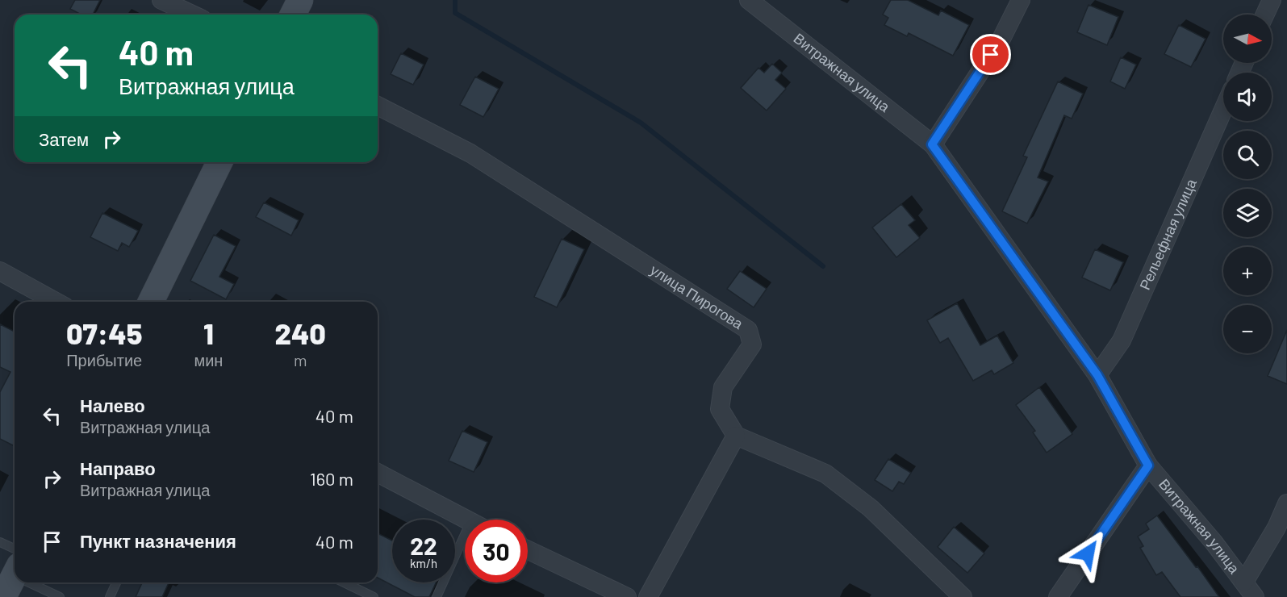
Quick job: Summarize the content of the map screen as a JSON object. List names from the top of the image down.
{
  "streets": {
    "street": ["Витражная улица", "Рельефная улица", "улица Пирогова"]
  },
  "crossings": [
    ["Витражная улица", "Рельефная улица"]
  ],
  "north": "right",
  "page": {
    "map_buttons": ["+", "−"],
    "turn": ["40 m", "Витражная улица"],
    "then": "Затем",
    "eta": [
      "07:45",
      "Прибытие",
      "1",
      "мин",
      "240",
      "m"
    ],
    "list": [
      {
        "name": "Налево",
        "note": "Витражная улица",
        "value": "40 m"
      },
      {
        "name": "Направо",
        "note": "Витражная улица",
        "value": "160 m"
      },
      {
        "name": "Пункт назначения",
        "value": "40 m"
      }
    ],
    "speed": "22 km/h",
    "limit": "30"
  }
}
